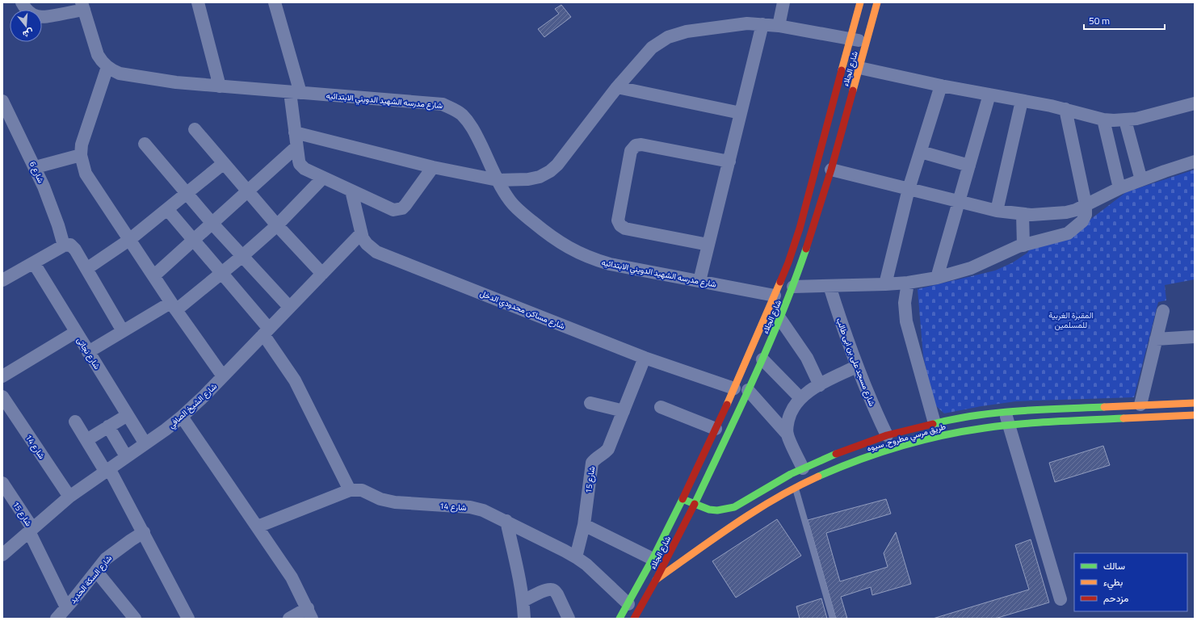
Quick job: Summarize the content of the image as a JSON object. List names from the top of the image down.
{
  "streets": {
    "main road": ["شارع الجلاء", "طريق مرسي مطروح, سيوه"],
    "street": [
      "شارع مدرسه الشهيد الدويني الابتدائيه",
      "شارع 6",
      "شارع مساكن محدودي الدخل",
      "شارع نجاتى",
      "شارع مسجد على بن ابى طالب",
      "شارع الشيخ الصافي",
      "شارع 14",
      "شارع 15",
      "شارع السكة الحديد"
    ]
  },
  "crossings": [
    ["شارع الجلاء", "شارع مدرسه الشهيد الدويني الابتدائيه"],
    ["شارع الجلاء", "شارع مساكن محدودي الدخل"],
    ["شارع الجلاء", "طريق مرسي مطروح, سيوه"],
    ["شارع الجلاء", "شارع 14"],
    ["شارع مساكن محدودي الدخل", "شارع الشيخ الصافي"],
    ["شارع مساكن محدودي الدخل", "شارع 15"],
    ["شارع نجاتى", "شارع الشيخ الصافي"],
    ["شارع مسجد على بن ابى طالب", "طريق مرسي مطروح, سيوه"],
    ["شارع الشيخ الصافي", "شارع 14"],
    ["شارع الشيخ الصافي", "شارع 15"],
    ["شارع 14", "شارع 15"],
    ["شارع 15", "شارع السكة الحديد"]
  ],
  "parks": ["المقبرة الغربية للمسلمين"],
  "legend": ["سالك", "بطيء", "مزدحم"],
  "scale_bar": "50 m",
  "north": "bottom"
}
